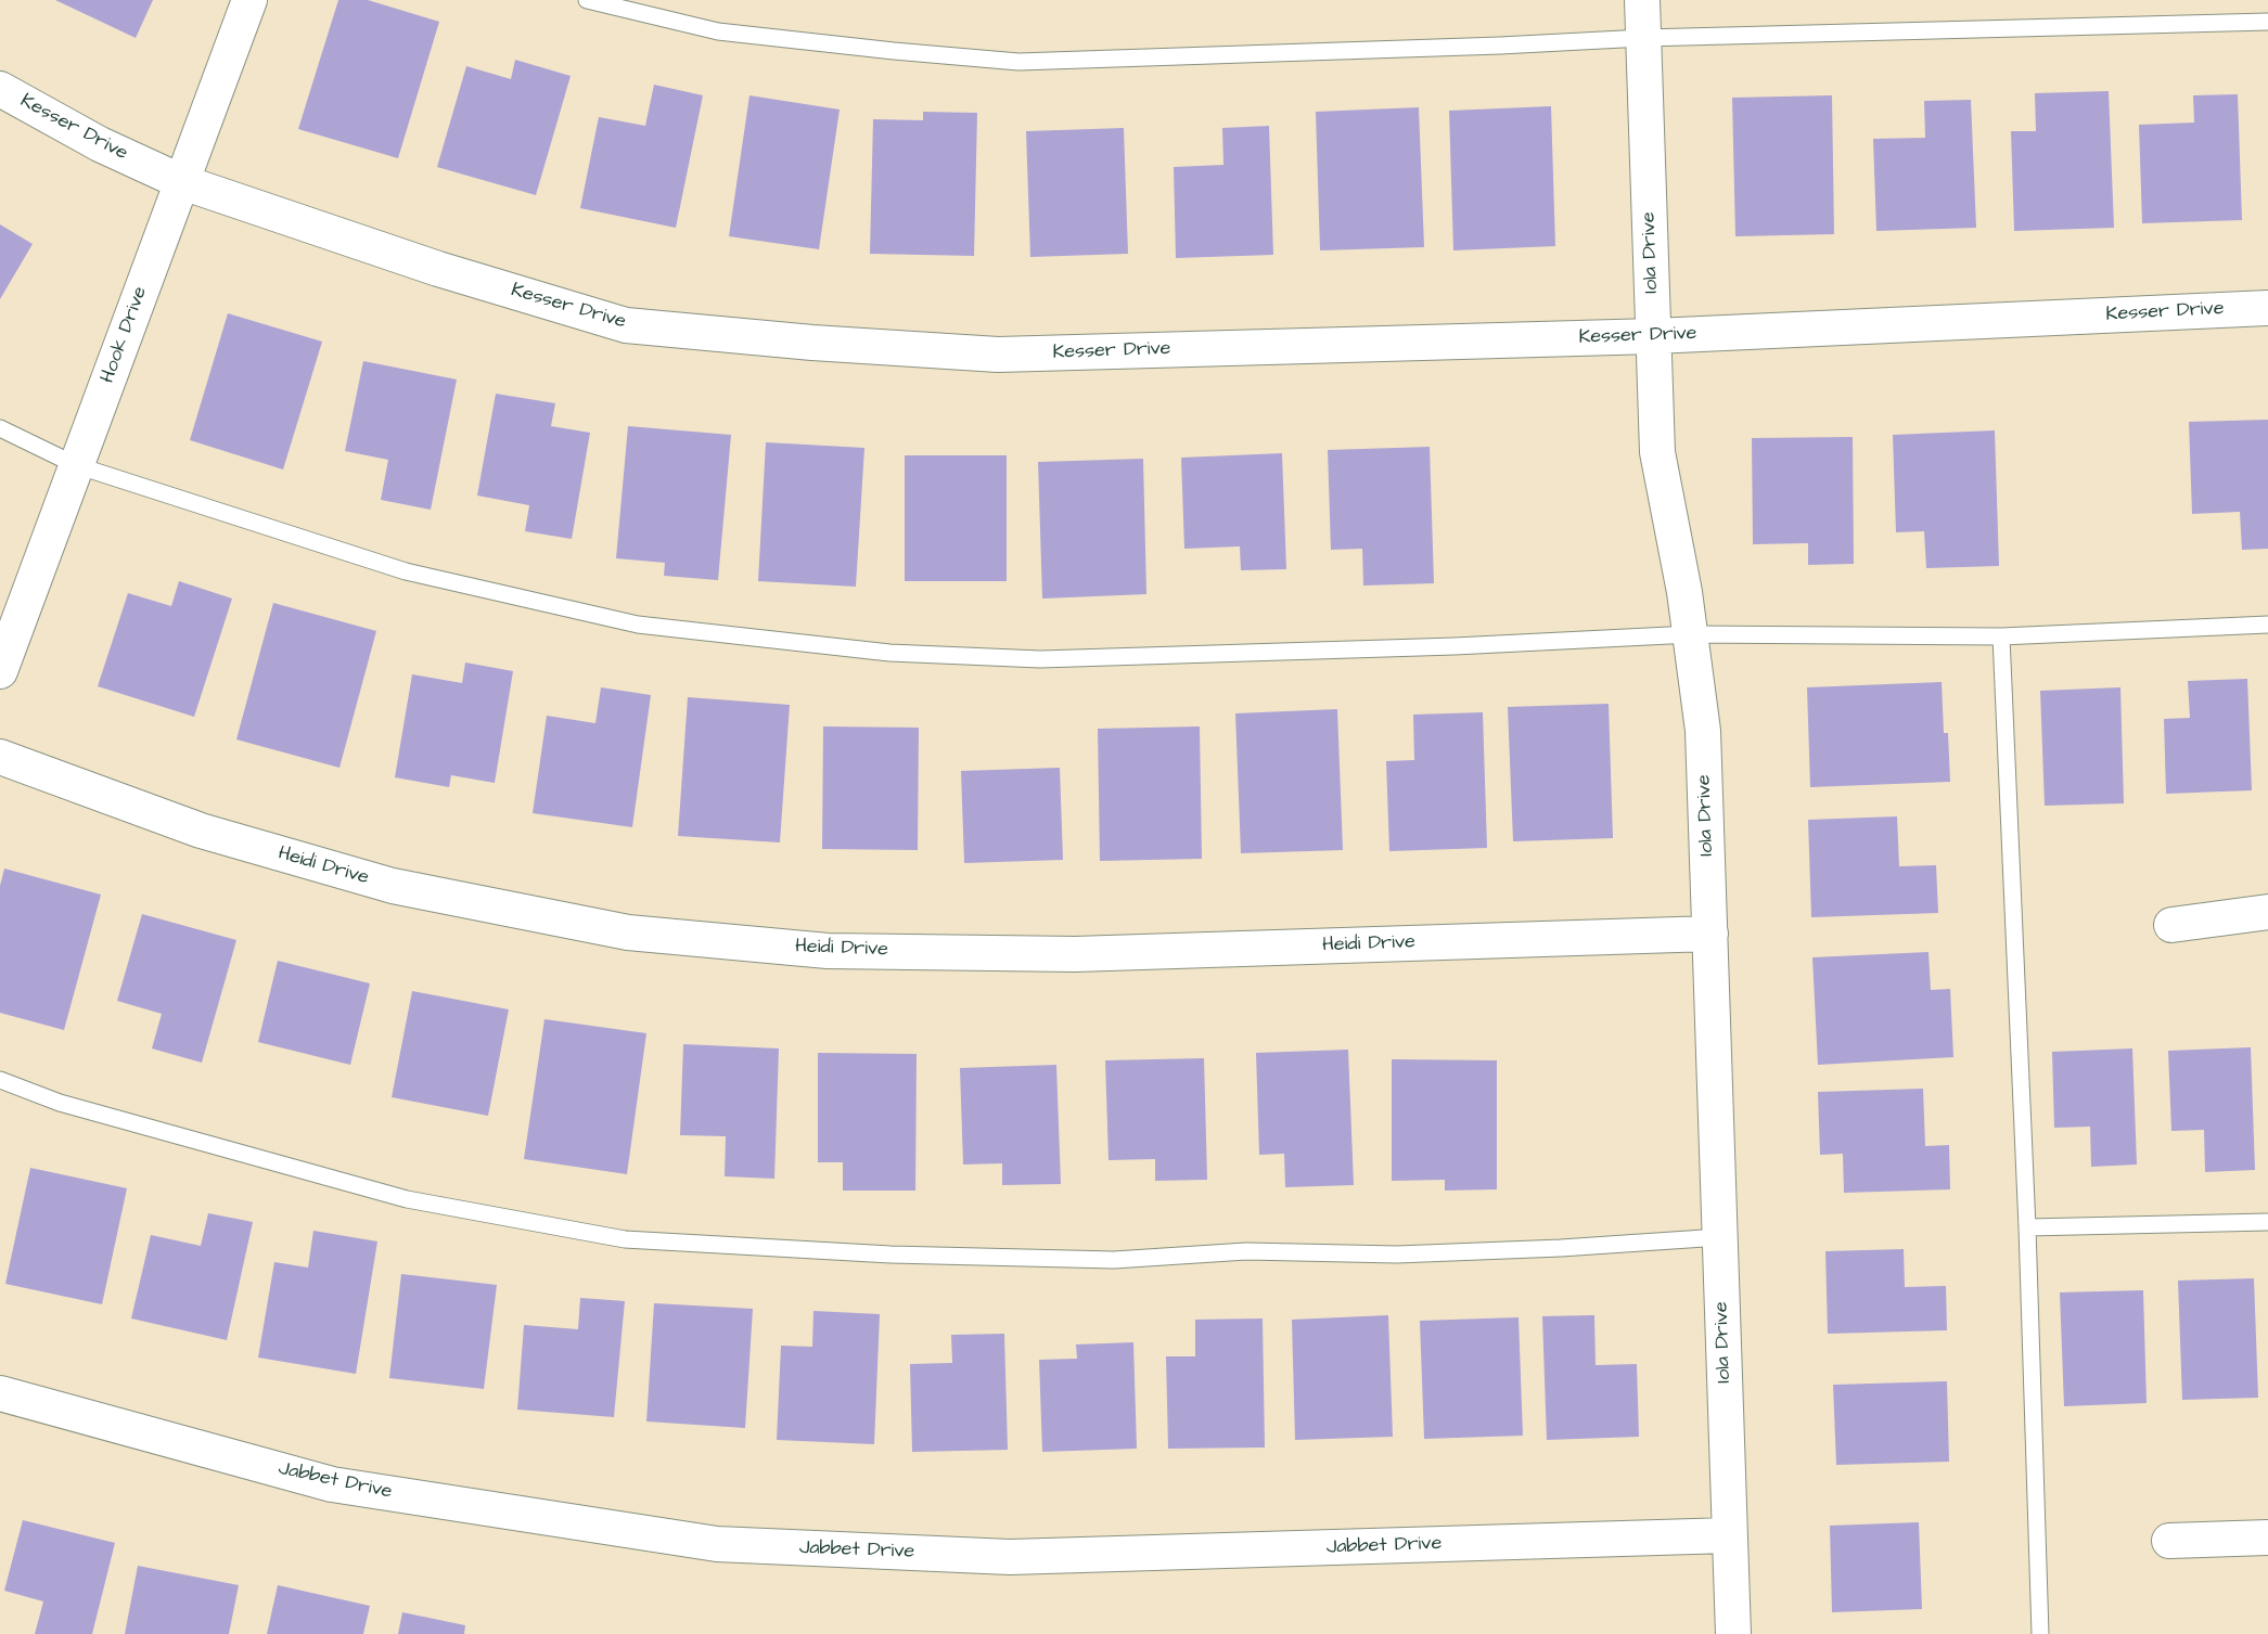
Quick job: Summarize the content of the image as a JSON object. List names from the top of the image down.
{
  "streets": {
    "street": [
      "Kesser Drive",
      "Iola Drive",
      "Hook Drive",
      "Heidi Drive",
      "Jabbet Drive"
    ]
  },
  "crossings": [
    ["Kesser Drive", "Iola Drive"],
    ["Kesser Drive", "Hook Drive"],
    ["Iola Drive", "Heidi Drive"],
    ["Iola Drive", "Jabbet Drive"]
  ]
}
